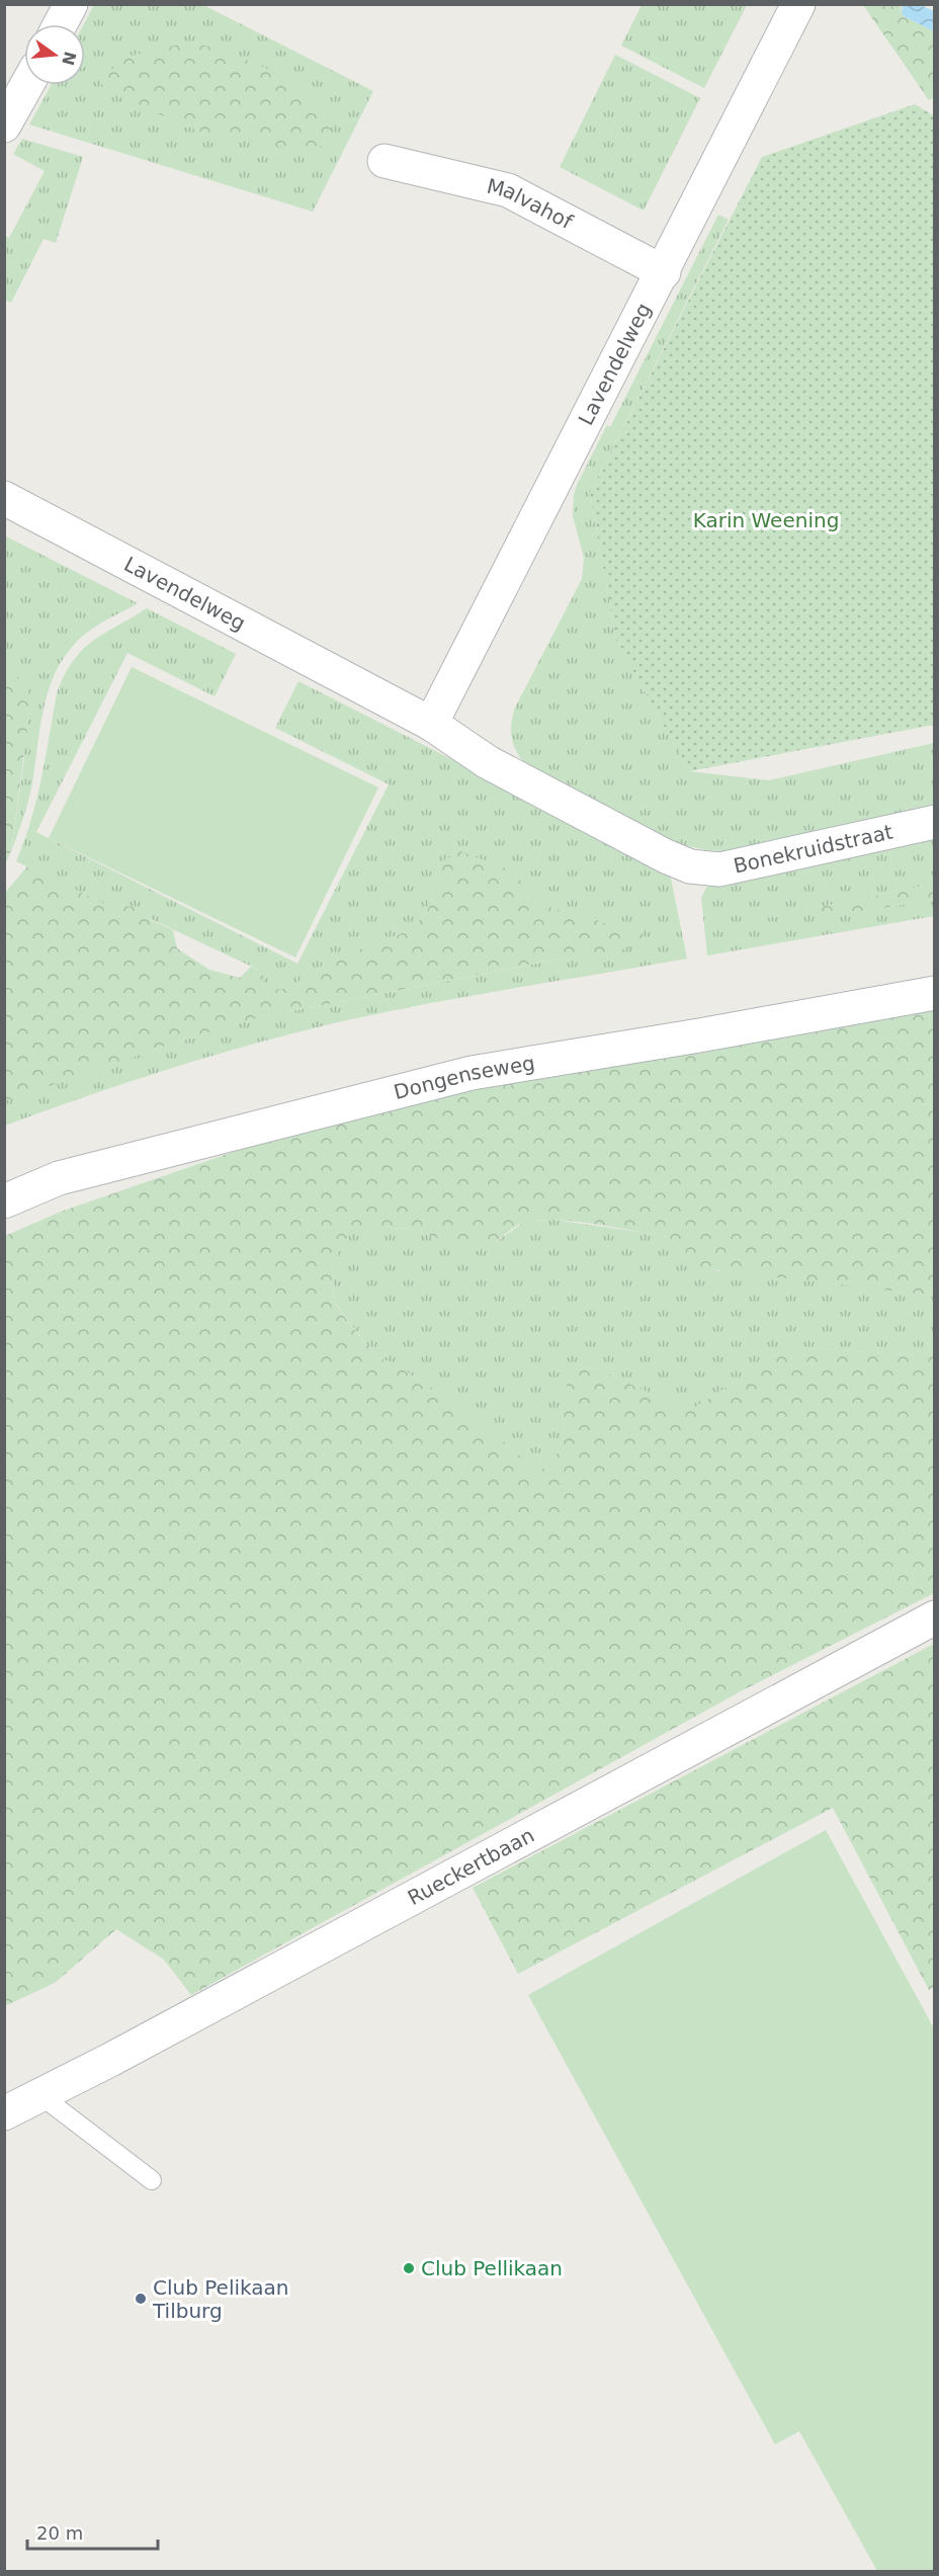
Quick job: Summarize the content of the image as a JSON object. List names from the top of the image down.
{
  "streets": {
    "street": [
      "Malvahof",
      "Lavendelweg",
      "Bonekruidstraat",
      "Dongenseweg",
      "Rueckertbaan"
    ]
  },
  "crossings": [
    ["Malvahof", "Lavendelweg"],
    ["Lavendelweg", "Bonekruidstraat"]
  ],
  "parks": ["Karin Weening"],
  "places": ["Club Pellikaan", "Club Pelikaan Tilburg"],
  "scale_bar": "20 m",
  "north": "right"
}
